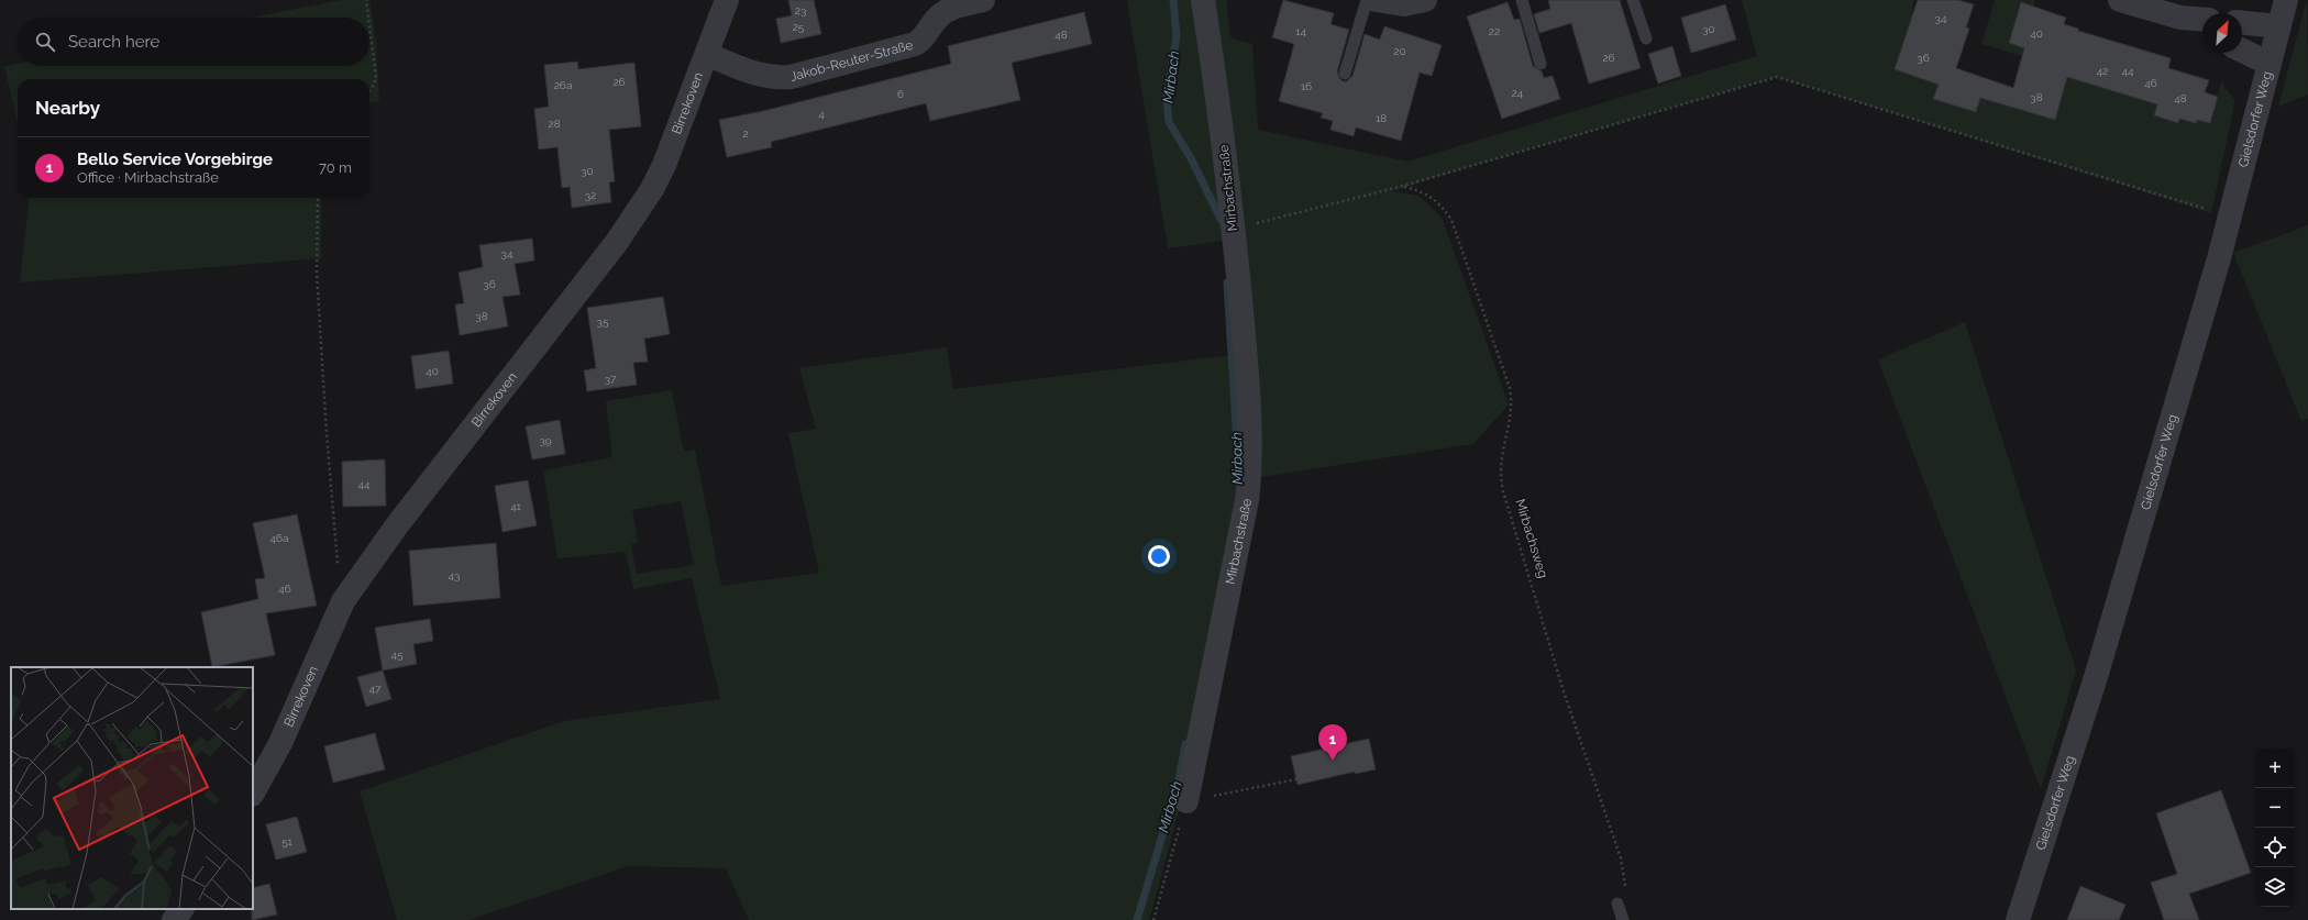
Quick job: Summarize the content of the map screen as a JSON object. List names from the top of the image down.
{
  "streets": {
    "street": [
      "Jakob-Reuter-Straße",
      "Birrekoven",
      "Gielsdorfer Weg",
      "Mirbachstraße"
    ],
    "path": ["Mirbachsweg"]
  },
  "crossings": [
    ["Jakob-Reuter-Straße", "Birrekoven"]
  ],
  "water": ["Mirbach"],
  "house_numbers": [
    "23",
    "34",
    "25",
    "30",
    "14",
    "22",
    "40",
    "48",
    "20",
    "26",
    "36",
    "42",
    "44",
    "26",
    "46",
    "26a",
    "16",
    "24",
    "6",
    "38",
    "48",
    "4",
    "18",
    "28",
    "2",
    "30",
    "32",
    "34",
    "36",
    "38",
    "35",
    "40",
    "37",
    "39",
    "44",
    "41",
    "46a",
    "43",
    "46",
    "45",
    "47",
    "51"
  ],
  "north": "top right",
  "page": {
    "search": "Search here",
    "heading": "Nearby",
    "list": [
      {
        "mark": "1",
        "name": "Bello Service Vorgebirge",
        "note": "Office · Mirbachstraße",
        "value": "70 m"
      }
    ],
    "pins": "1",
    "map_buttons": ["+", "−"]
  }
}
